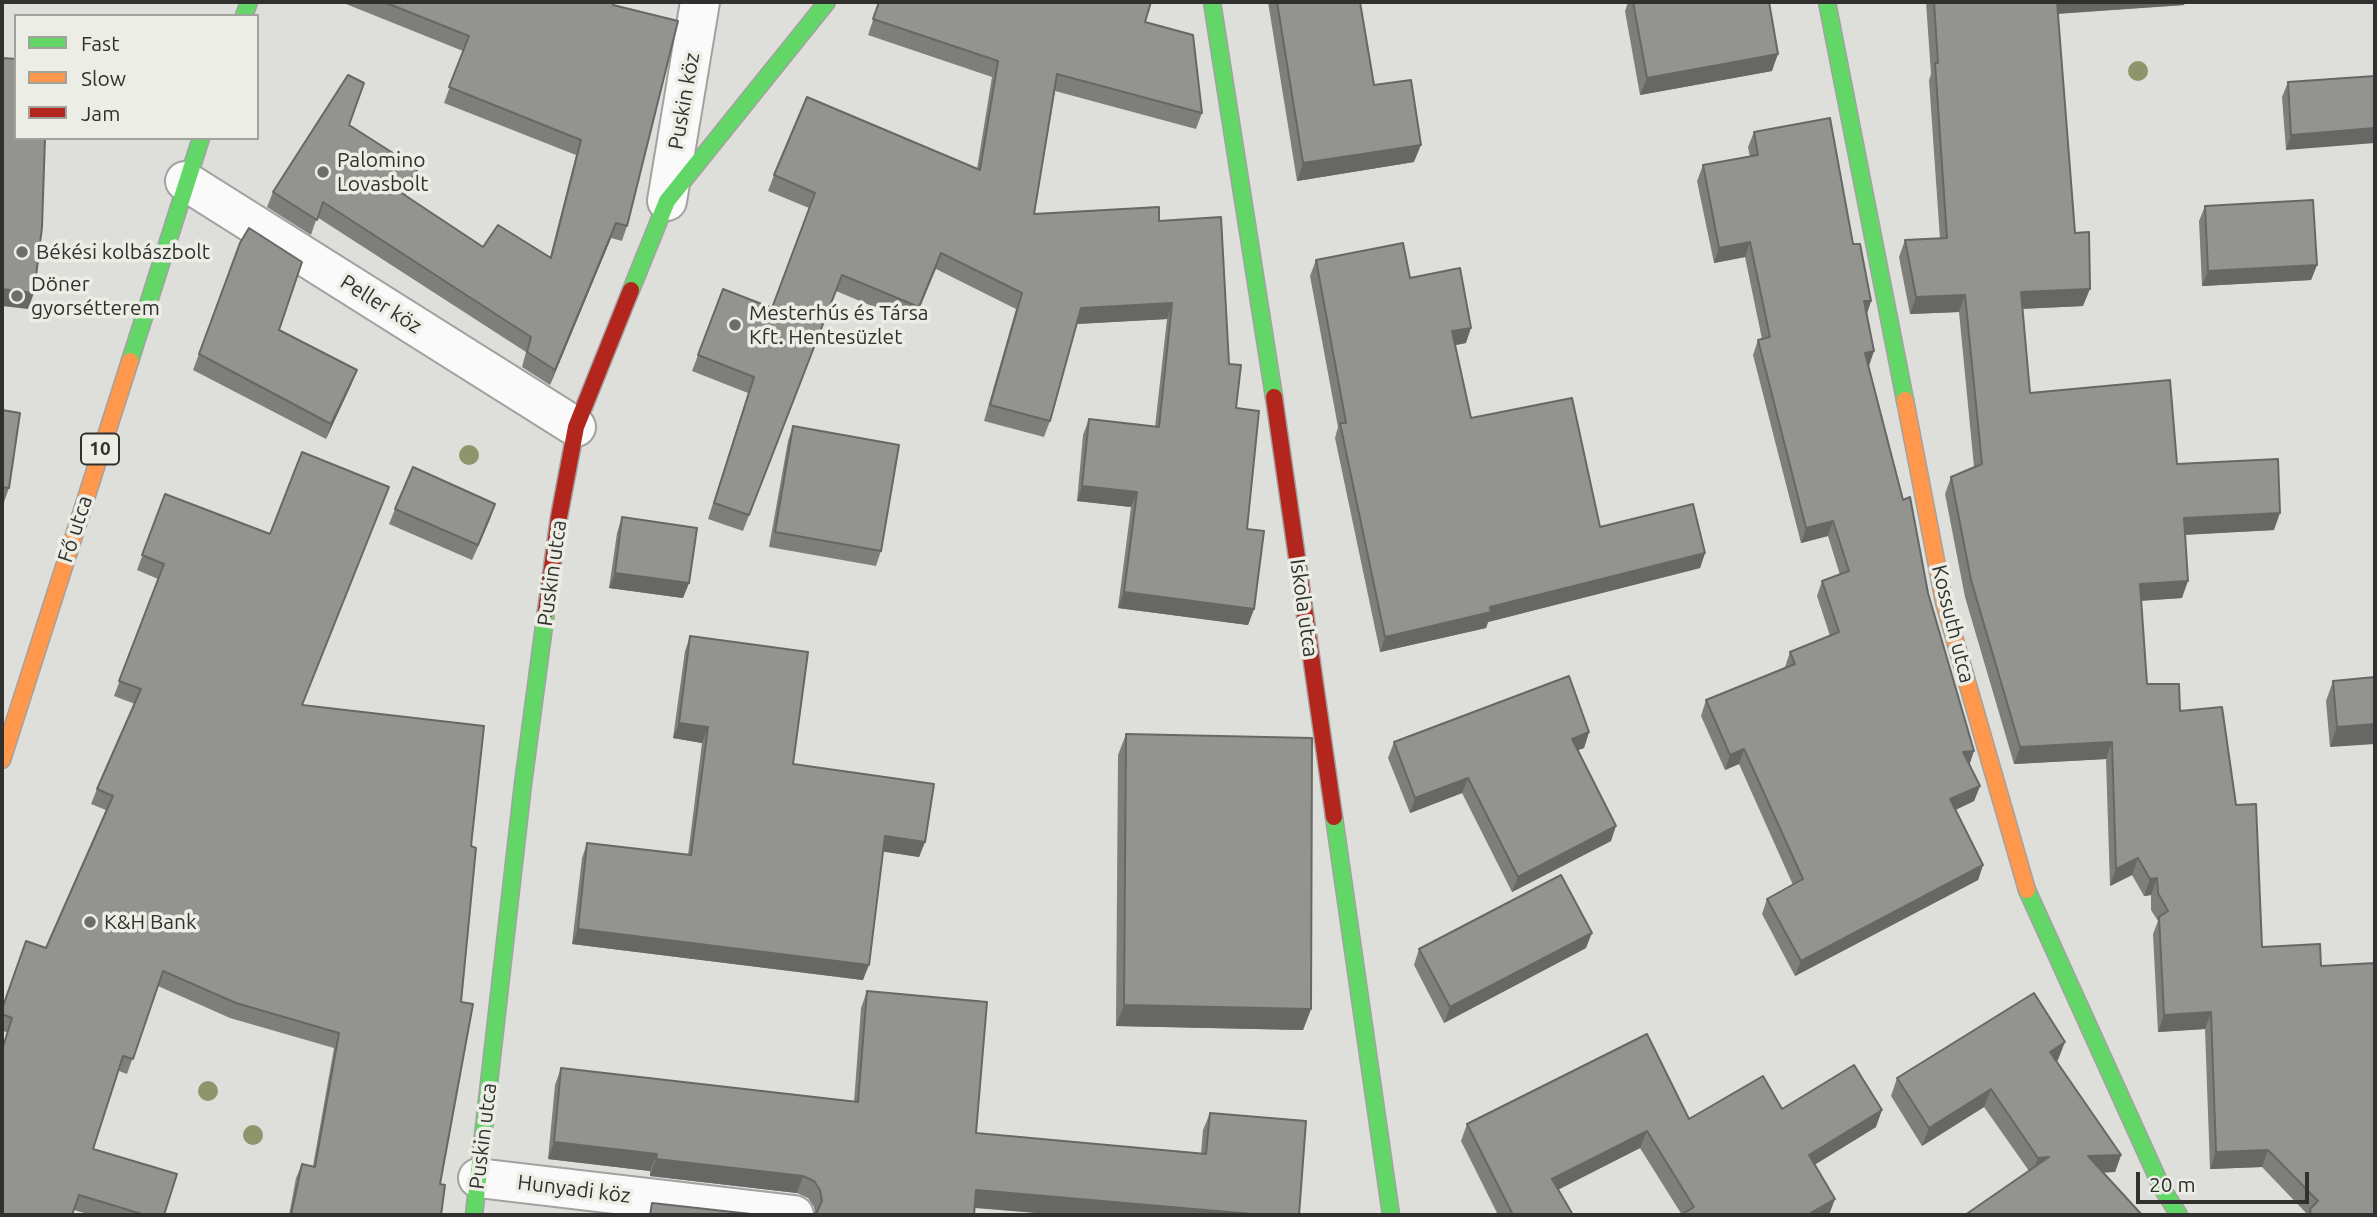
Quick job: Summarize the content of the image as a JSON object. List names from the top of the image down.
{
  "streets": {
    "street": [
      "Puskin köz",
      "Peller köz",
      "10",
      "Fő utca",
      "Puskin utca",
      "Iskola utca",
      "Kossuth utca",
      "Hunyadi köz"
    ]
  },
  "crossings": [
    ["Puskin köz", "Puskin utca"],
    ["Peller köz", "Fő utca"],
    ["Peller köz", "Puskin utca"],
    ["Puskin utca", "Hunyadi köz"]
  ],
  "places": [
    "Palomino Lovasbolt",
    "Békési kolbászbolt",
    "Döner gyorsétterem",
    "Mesterhús és Társa Kft. Hentesüzlet",
    "K&H Bank"
  ],
  "legend": ["Fast", "Slow", "Jam"],
  "scale_bar": "20 m"
}
